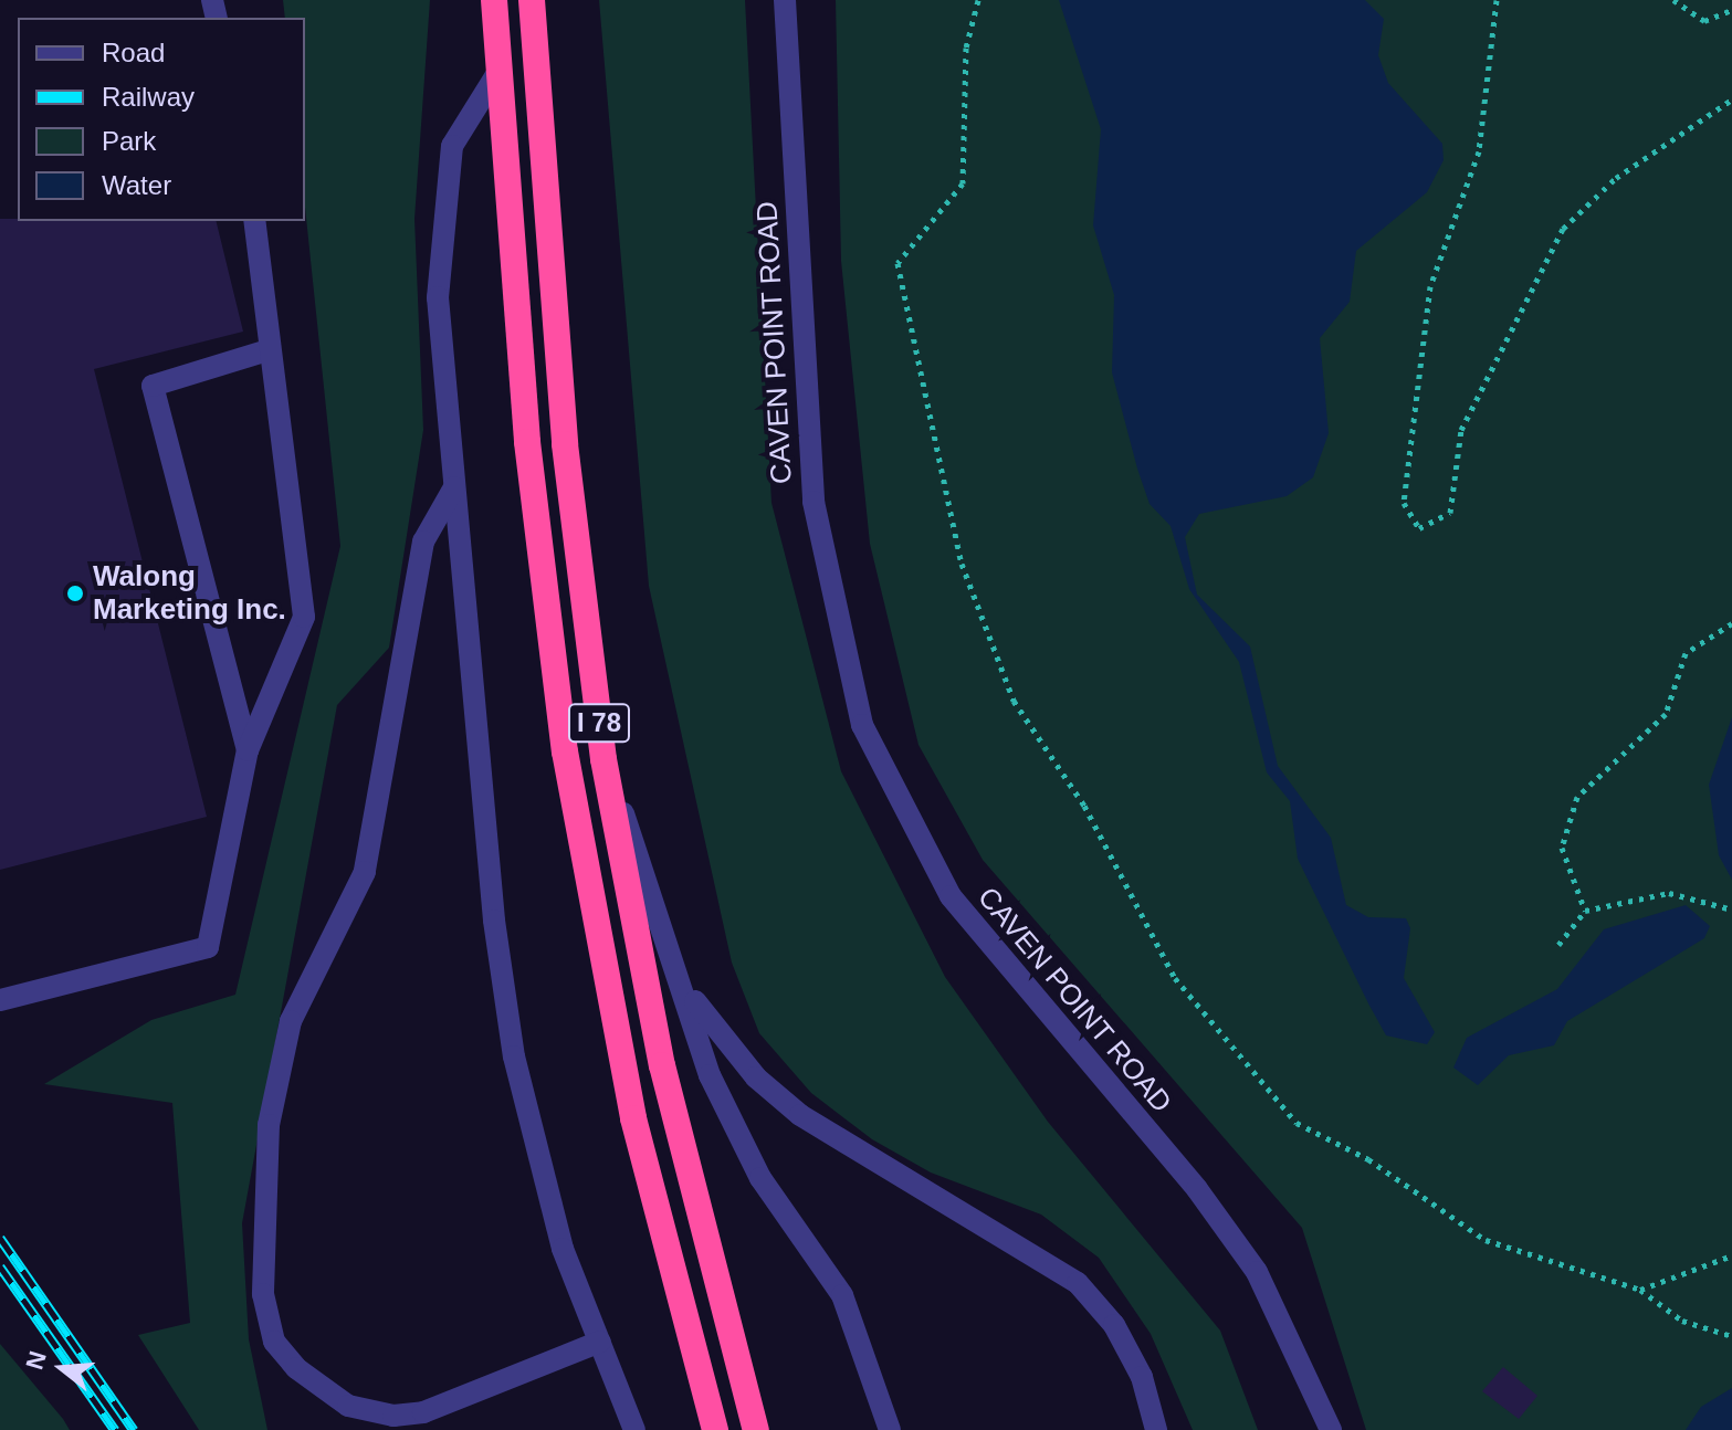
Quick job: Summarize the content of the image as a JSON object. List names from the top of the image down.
{
  "streets": {
    "highway": ["I 78"],
    "street": ["CAVEN POINT ROAD"]
  },
  "places": ["Walong Marketing Inc."],
  "legend": [
    "Road",
    "Railway",
    "Park",
    "Water"
  ],
  "north": "left"
}
